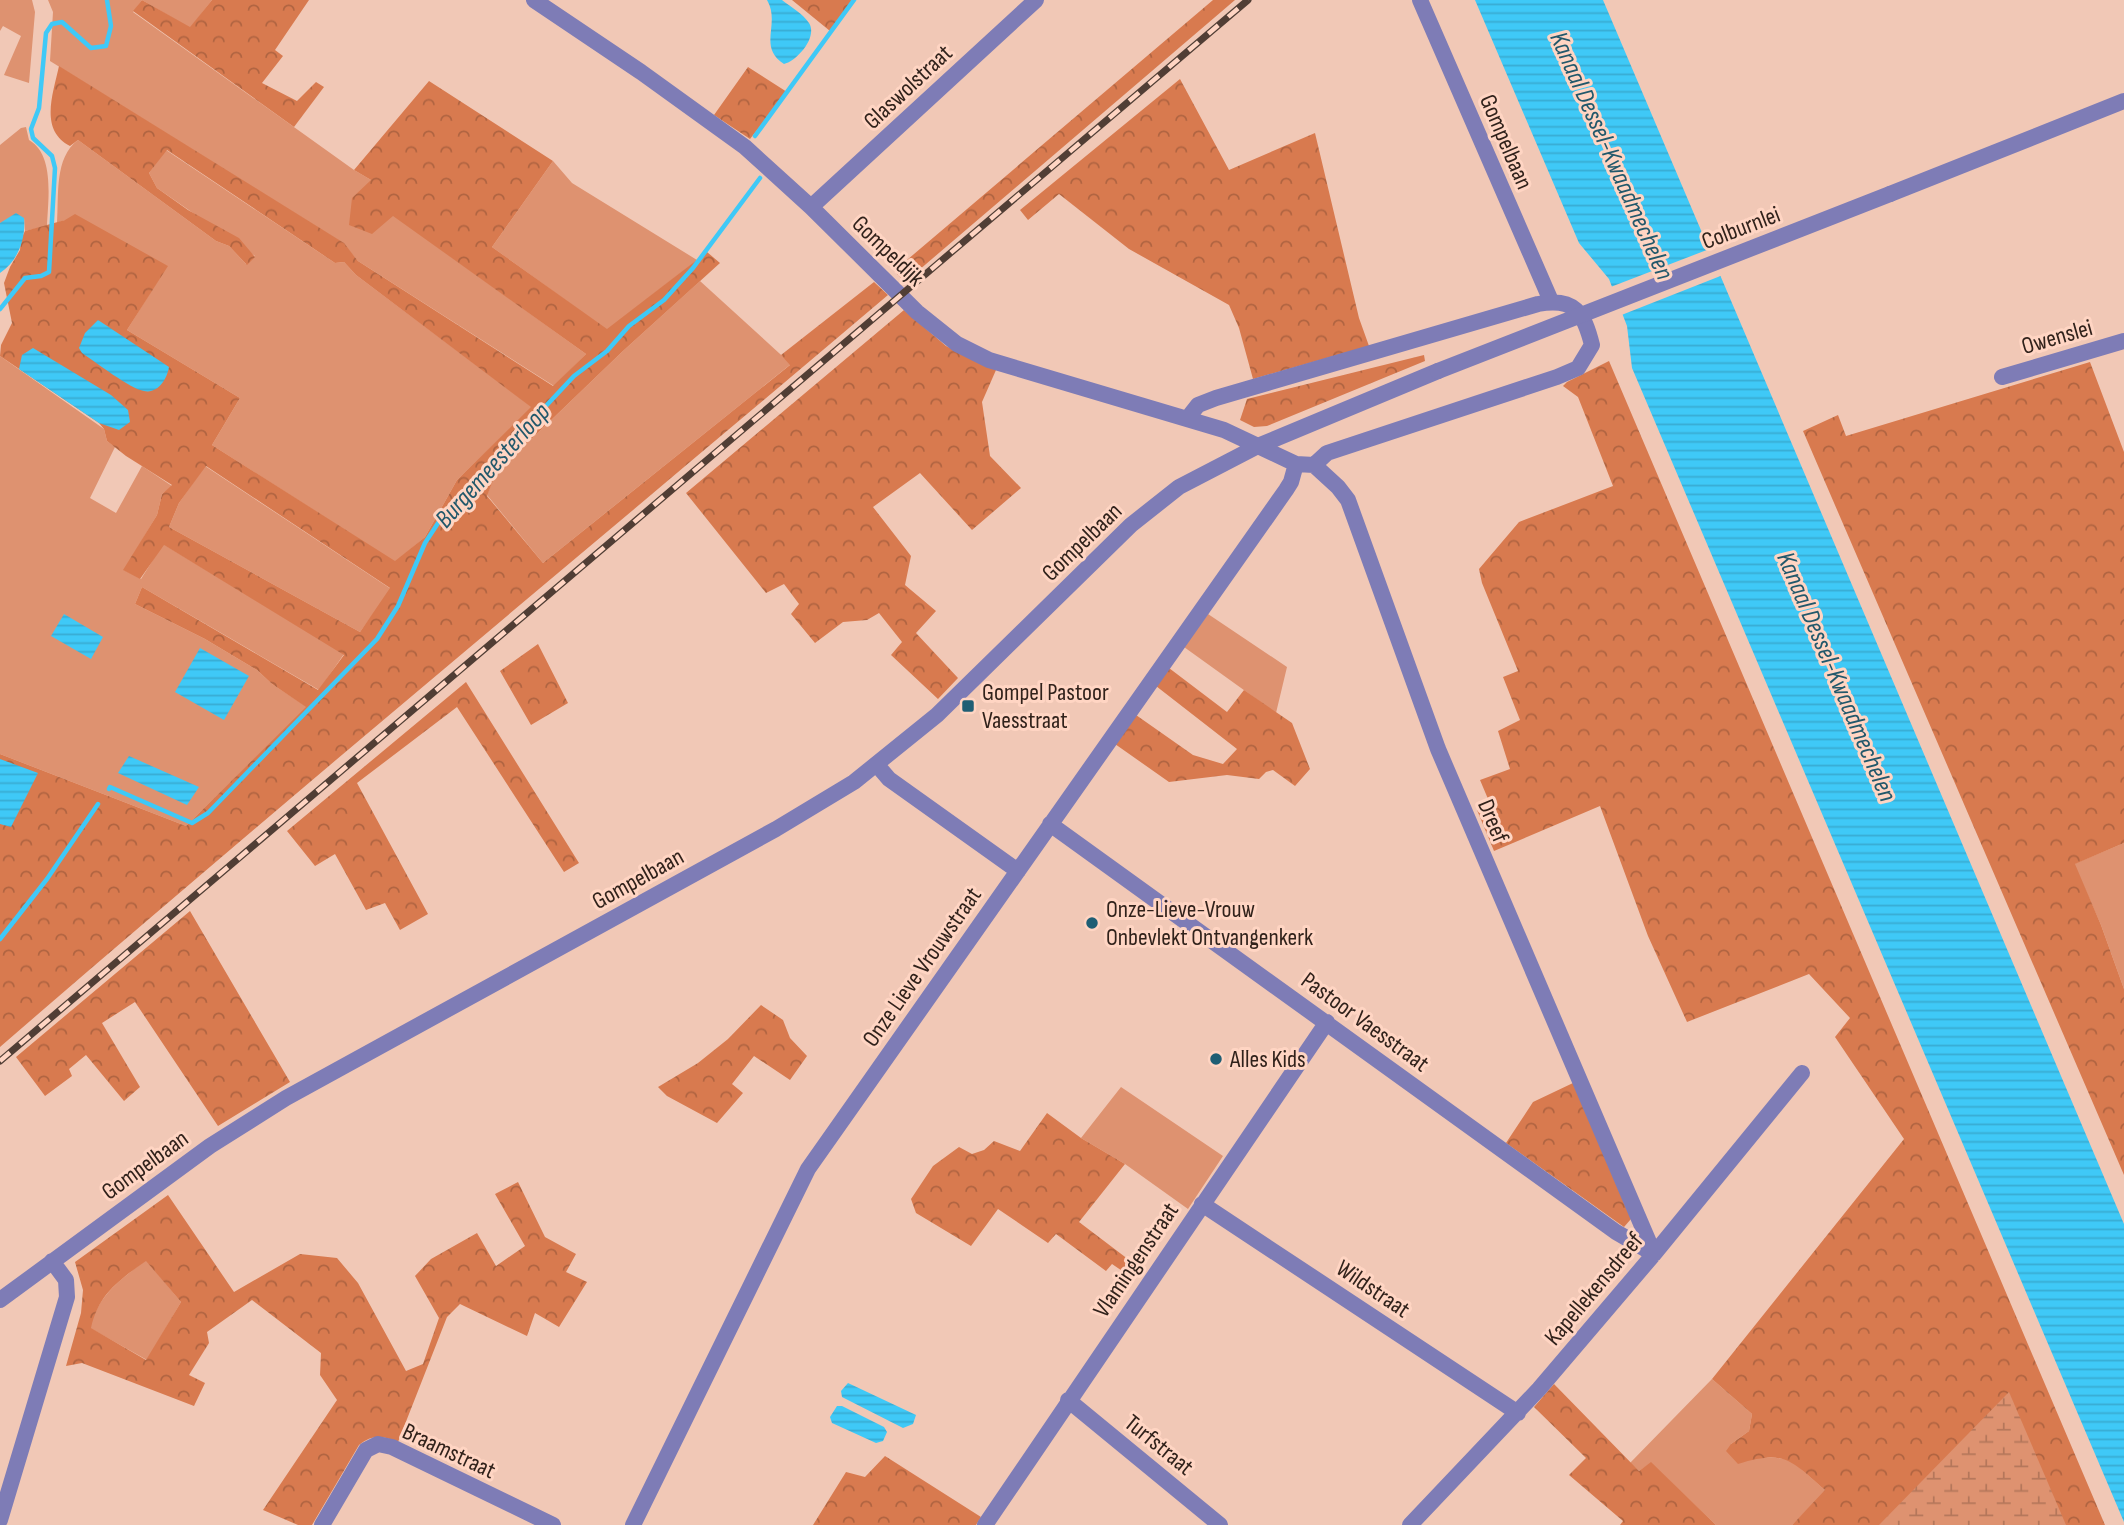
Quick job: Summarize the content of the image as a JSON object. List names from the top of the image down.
{
  "streets": {
    "street": [
      "Glaswolstraat",
      "Gompelbaan",
      "Colburnlei",
      "Gompeldijk",
      "Owenslei",
      "Dreef",
      "Onze Lieve Vrouwstraat",
      "Pastoor Vaesstraat",
      "Vlamingenstraat",
      "Wildstraat",
      "Kapellekensdreef",
      "Turfstraat",
      "Braamstraat"
    ]
  },
  "crossings": [
    ["Glaswolstraat", "Gompeldijk"],
    ["Gompelbaan", "Colburnlei"],
    ["Gompelbaan", "Gompeldijk"],
    ["Colburnlei", "Gompeldijk"],
    ["Dreef", "Pastoor Vaesstraat"],
    ["Dreef", "Kapellekensdreef"],
    ["Onze Lieve Vrouwstraat", "Pastoor Vaesstraat"],
    ["Pastoor Vaesstraat", "Vlamingenstraat"],
    ["Pastoor Vaesstraat", "Kapellekensdreef"],
    ["Vlamingenstraat", "Wildstraat"],
    ["Vlamingenstraat", "Turfstraat"],
    ["Wildstraat", "Kapellekensdreef"]
  ],
  "water": ["Kanaal Dessel-Kwaadmechelen", "Burgemeesterloop"],
  "places": {
    "transit": ["Gompel Pastoor Vaesstraat"],
    "other": ["Onze-Lieve-Vrouw Onbevlekt Ontvangenkerk", "Alles Kids"]
  }
}
